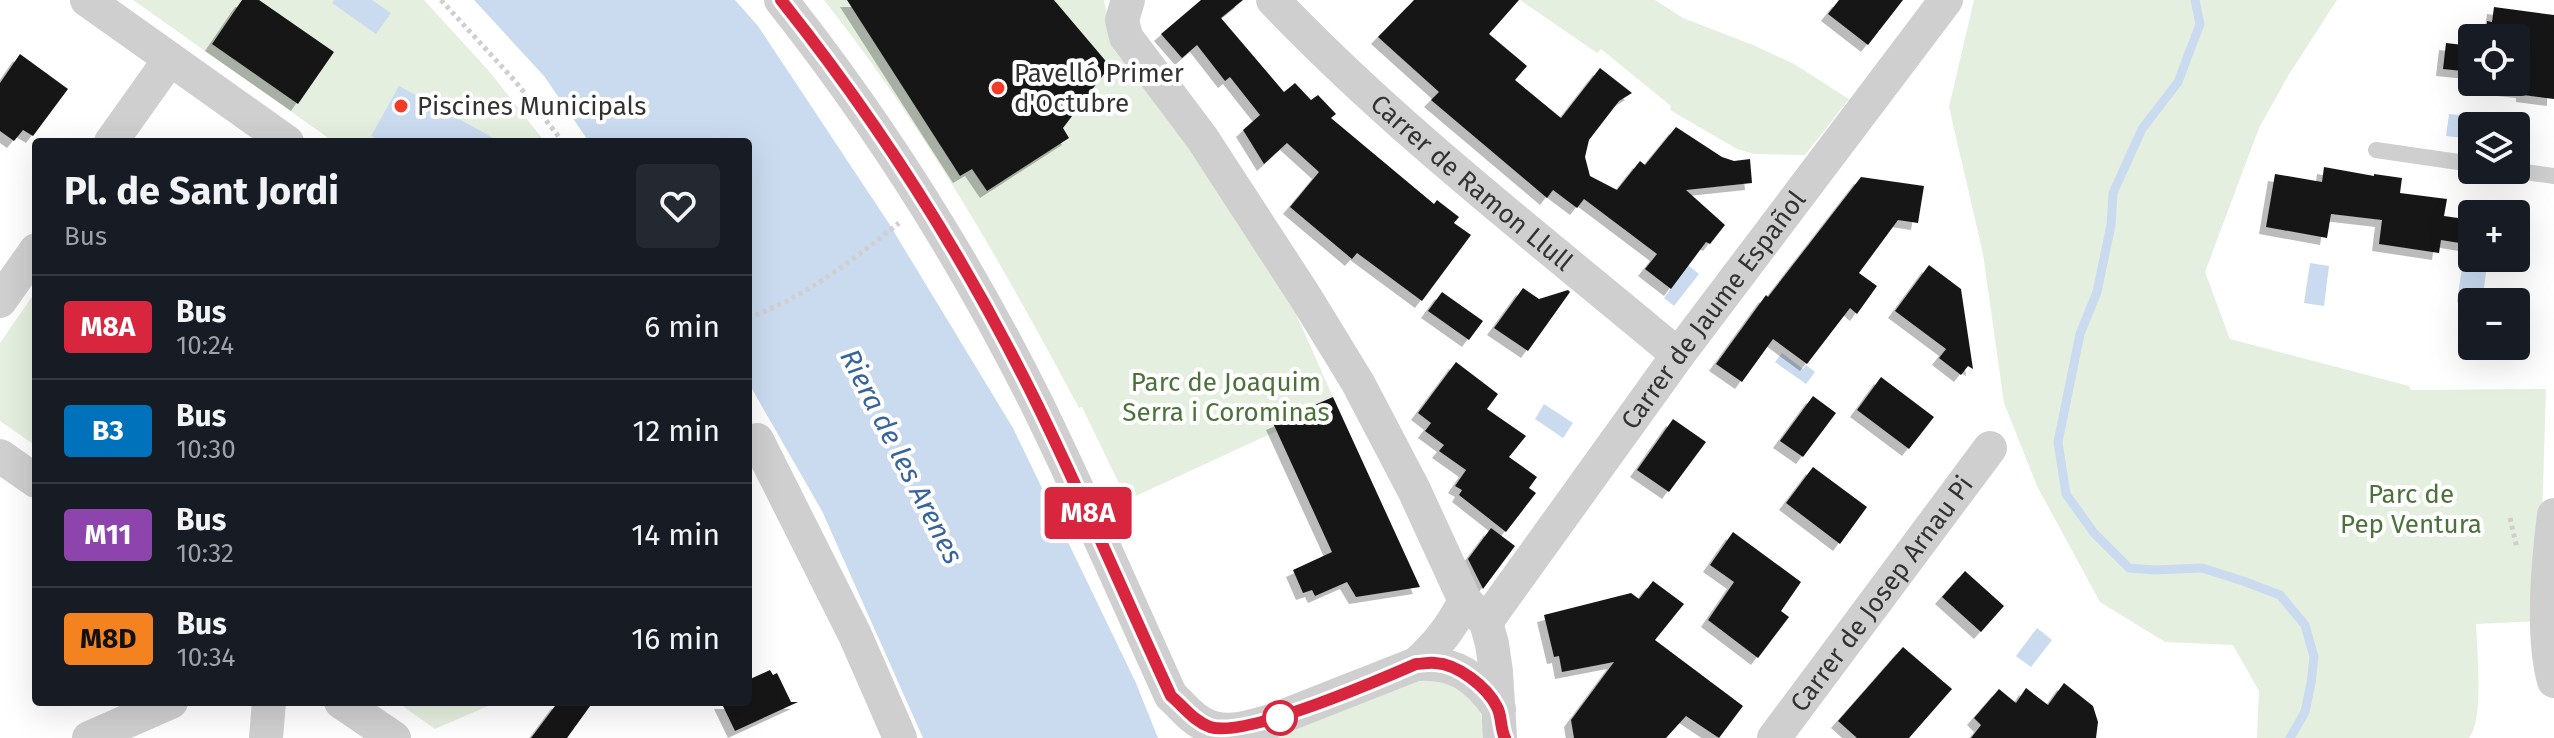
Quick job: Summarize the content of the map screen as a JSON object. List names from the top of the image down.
{
  "streets": {
    "street": ["Carrer de Ramon Llull", "Carrer de Jaume Español", "Carrer de Josep Arnau Pi"]
  },
  "crossings": [
    ["Carrer de Ramon Llull", "Carrer de Jaume Español"]
  ],
  "water": ["Riera de les Arenes"],
  "parks": ["Parc de Joaquim Serra i Corominas", "Parc de Pep Ventura"],
  "places": ["Pavelló Primer d'Octubre", "Piscines Municipals"],
  "lines": ["bus line M8A"],
  "page": {
    "on_map": "M8A",
    "map_buttons": ["+", "−"],
    "heading": ["Pl. de Sant Jordi", "Bus"],
    "list": [
      {
        "mark": "M8A",
        "name": "Bus",
        "note": "10:24",
        "value": "6 min"
      },
      {
        "mark": "B3",
        "name": "Bus",
        "note": "10:30",
        "value": "12 min"
      },
      {
        "mark": "M11",
        "name": "Bus",
        "note": "10:32",
        "value": "14 min"
      },
      {
        "mark": "M8D",
        "name": "Bus",
        "note": "10:34",
        "value": "16 min"
      }
    ]
  }
}
